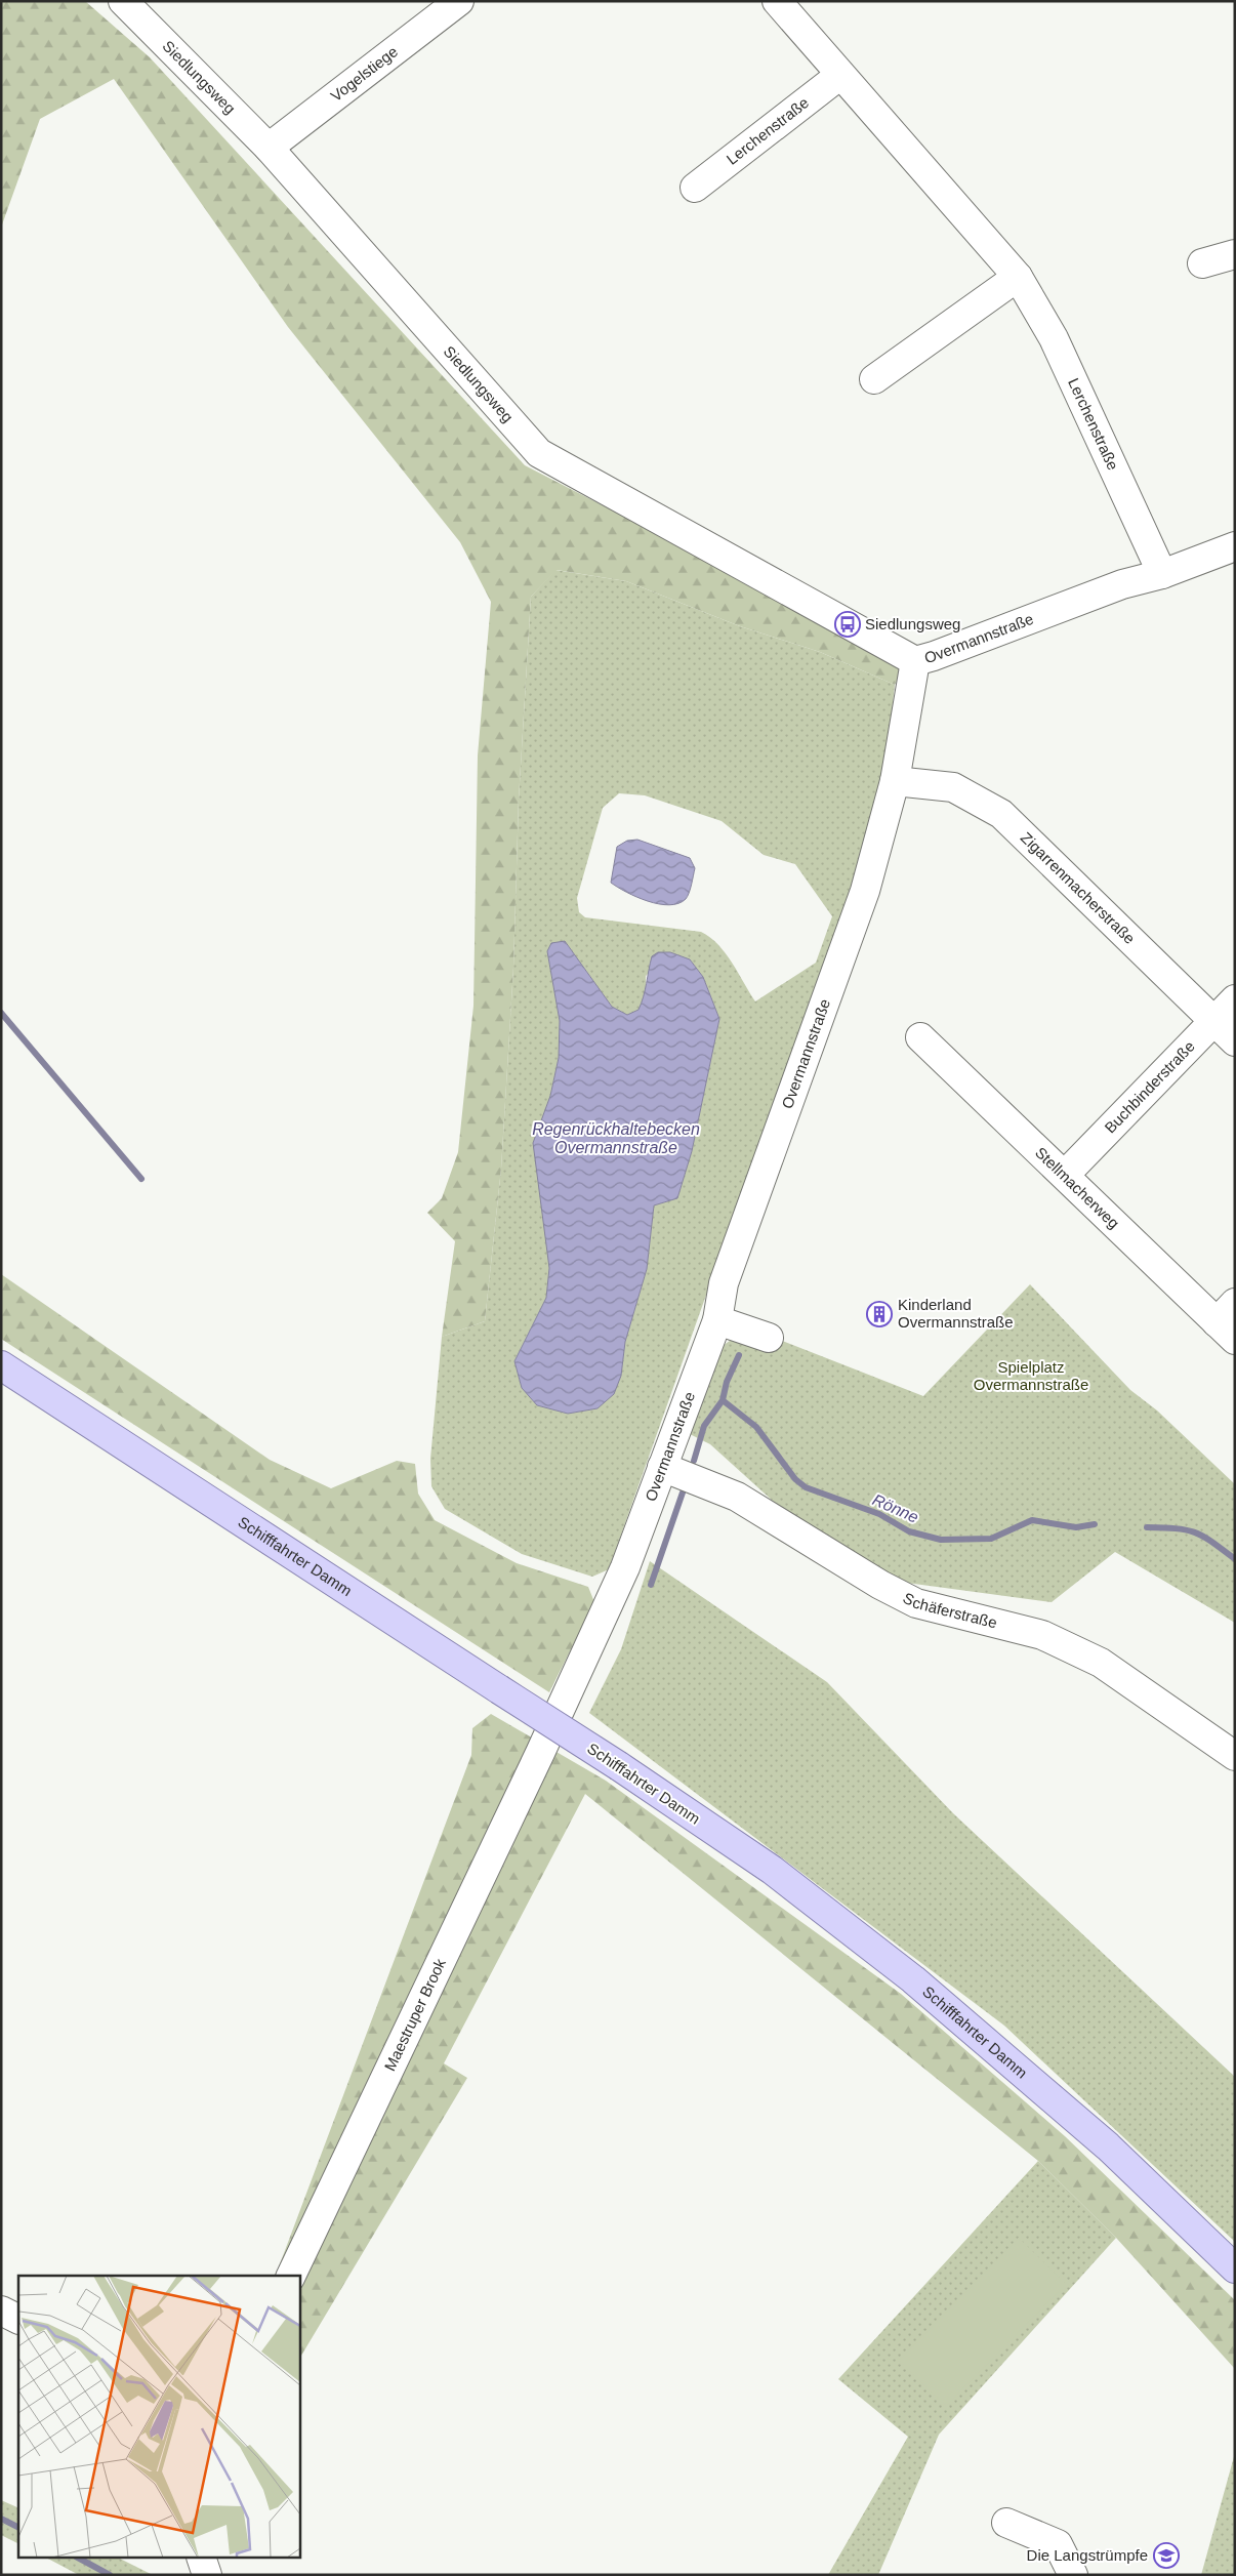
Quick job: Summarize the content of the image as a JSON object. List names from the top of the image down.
{
  "streets": {
    "main road": ["Schifffahrter Damm"],
    "street": [
      "Vogelstiege",
      "Siedlungsweg",
      "Lerchenstraße",
      "Overmannstraße",
      "Zigarrenmacherstraße",
      "Buchbinderstraße",
      "Stellmacherweg",
      "Schäferstraße",
      "Maestruper Brook"
    ]
  },
  "crossings": [
    ["Vogelstiege", "Siedlungsweg"],
    ["Siedlungsweg", "Overmannstraße"],
    ["Lerchenstraße", "Overmannstraße"],
    ["Overmannstraße", "Zigarrenmacherstraße"],
    ["Overmannstraße", "Schäferstraße"],
    ["Overmannstraße", "Maestruper Brook"],
    ["Zigarrenmacherstraße", "Buchbinderstraße"],
    ["Buchbinderstraße", "Stellmacherweg"]
  ],
  "water": ["Regenrückhaltebecken Overmannstraße", "Rönne"],
  "parks": ["Spielplatz Overmannstraße"],
  "places": {
    "bus stop": ["Siedlungsweg"],
    "building": ["Kinderland Overmannstraße"],
    "school or university": ["Die Langstrümpfe"]
  }
}
